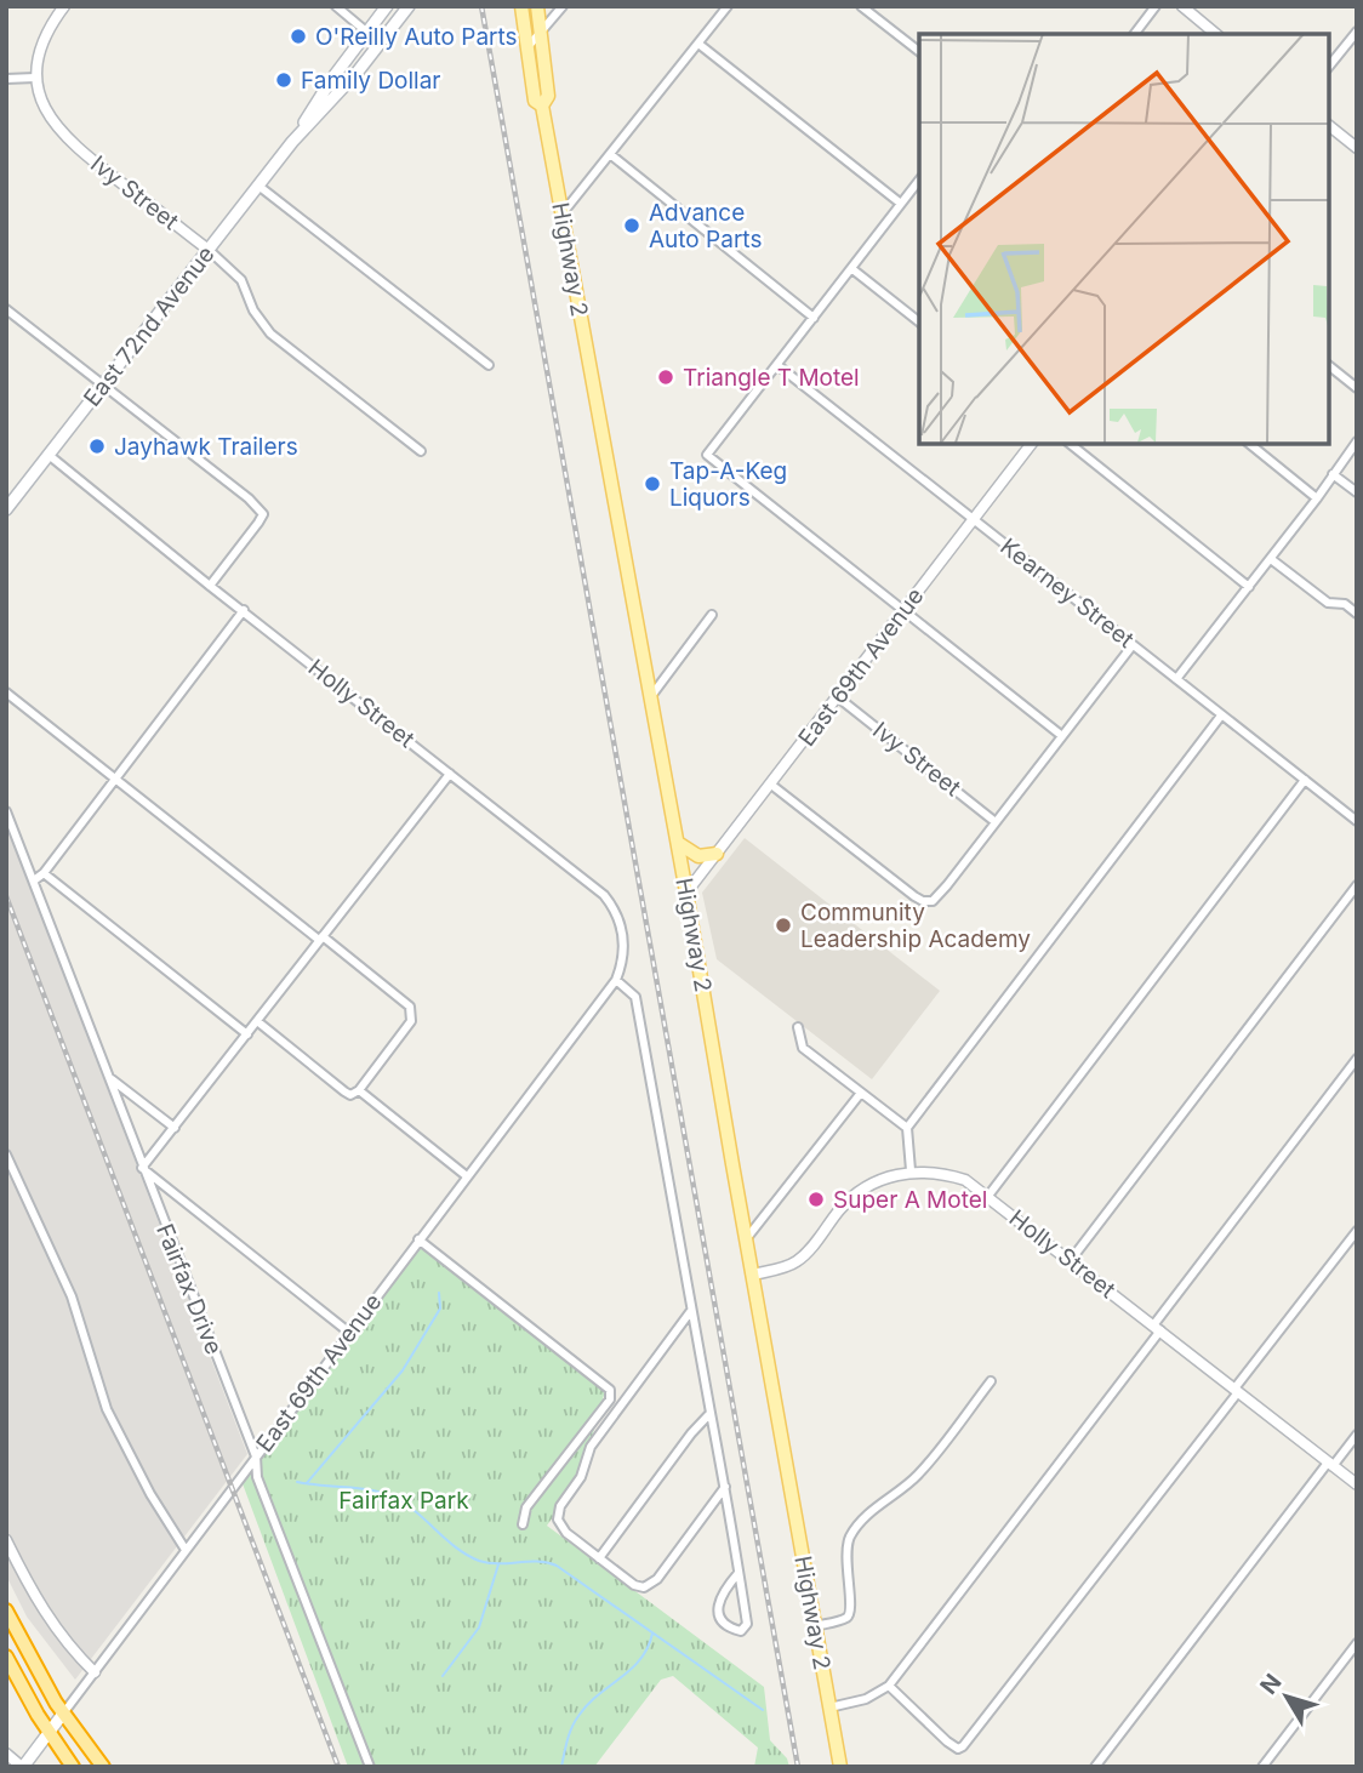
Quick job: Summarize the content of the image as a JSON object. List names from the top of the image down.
{
  "streets": {
    "main road": ["Highway 2", "East 72nd Avenue", "East 69th Avenue"],
    "street": [
      "Ivy Street",
      "Kearney Street",
      "Holly Street",
      "Fairfax Drive"
    ]
  },
  "crossings": [
    ["Ivy Street", "East 72nd Avenue"],
    ["Ivy Street", "East 69th Avenue"],
    ["Highway 2", "East 69th Avenue"],
    ["Highway 2", "Holly Street"],
    ["East 72nd Avenue", "Holly Street"],
    ["Kearney Street", "East 69th Avenue"],
    ["East 69th Avenue", "Holly Street"],
    ["East 69th Avenue", "Fairfax Drive"]
  ],
  "parks": ["Fairfax Park"],
  "places": [
    "O'Reilly Auto Parts",
    "Family Dollar",
    "Advance Auto Parts",
    "Triangle T Motel",
    "Jayhawk Trailers",
    "Tap-A-Keg Liquors",
    "Community Leadership Academy",
    "Super A Motel"
  ],
  "north": "top left"
}
